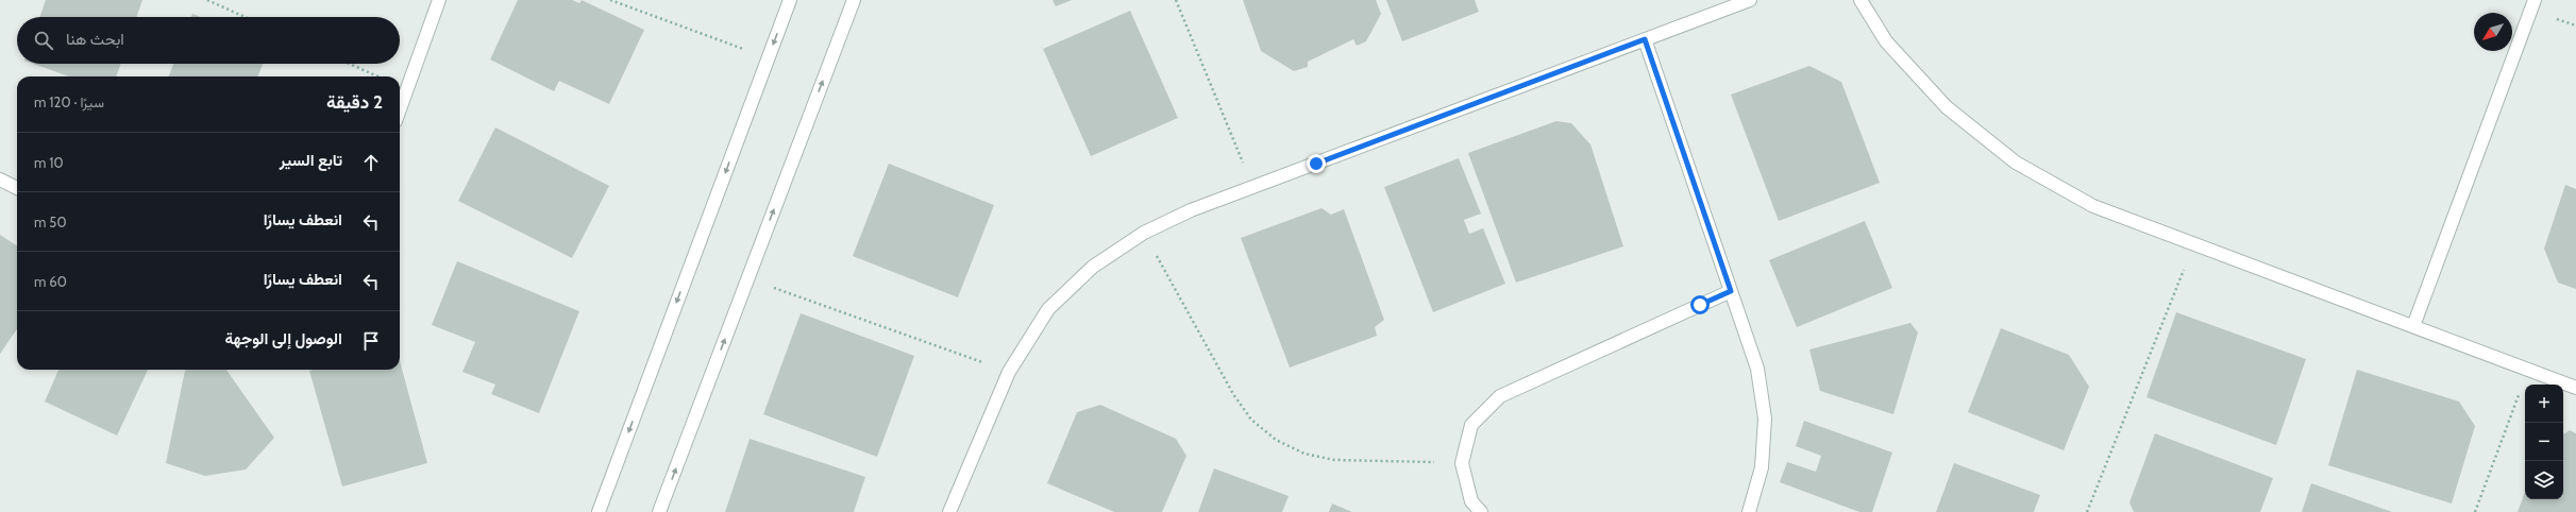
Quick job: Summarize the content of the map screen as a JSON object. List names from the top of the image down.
{
  "north": "bottom left",
  "page": {
    "search": "ابحث هنا",
    "heading": ["2 دقيقة", "سيرًا · 120 m"],
    "list": [
      ["تابع السير", "10 m"],
      ["انعطف يسارًا", "50 m"],
      ["انعطف يسارًا", "60 m"],
      "الوصول إلى الوجهة"
    ],
    "map_buttons": ["+", "−"]
  }
}
